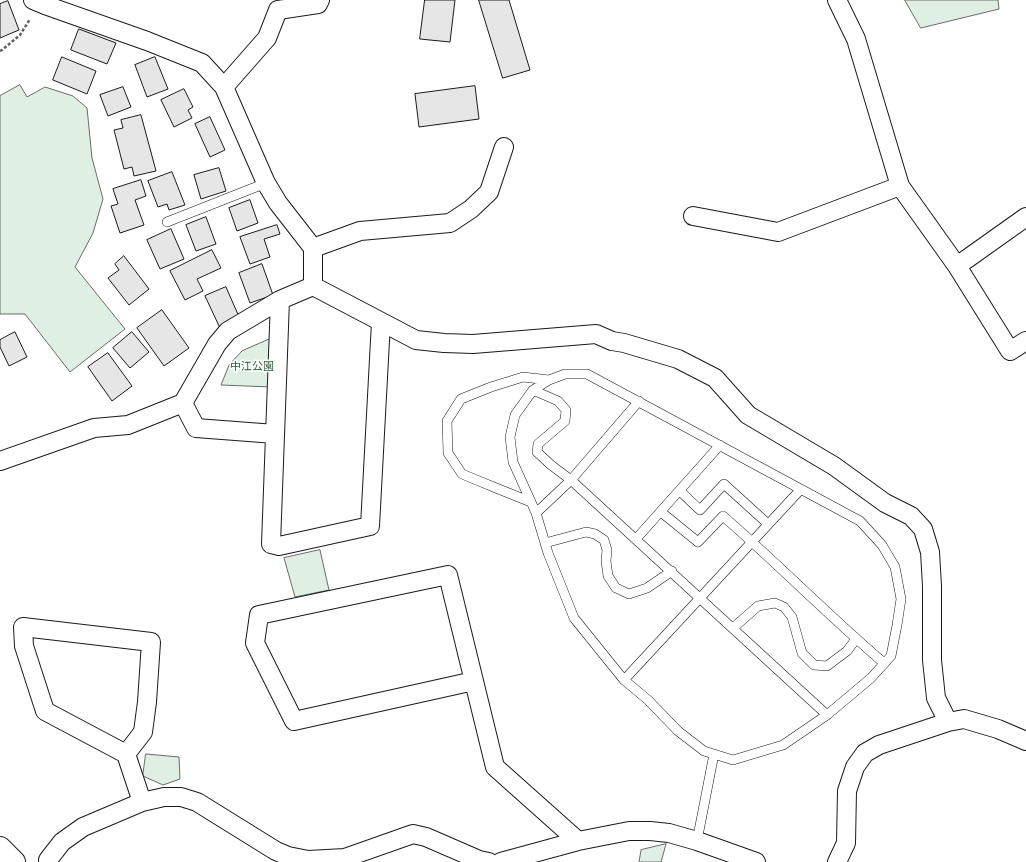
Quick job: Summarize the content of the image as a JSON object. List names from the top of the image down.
{
  "parks": ["中江公園"]
}
